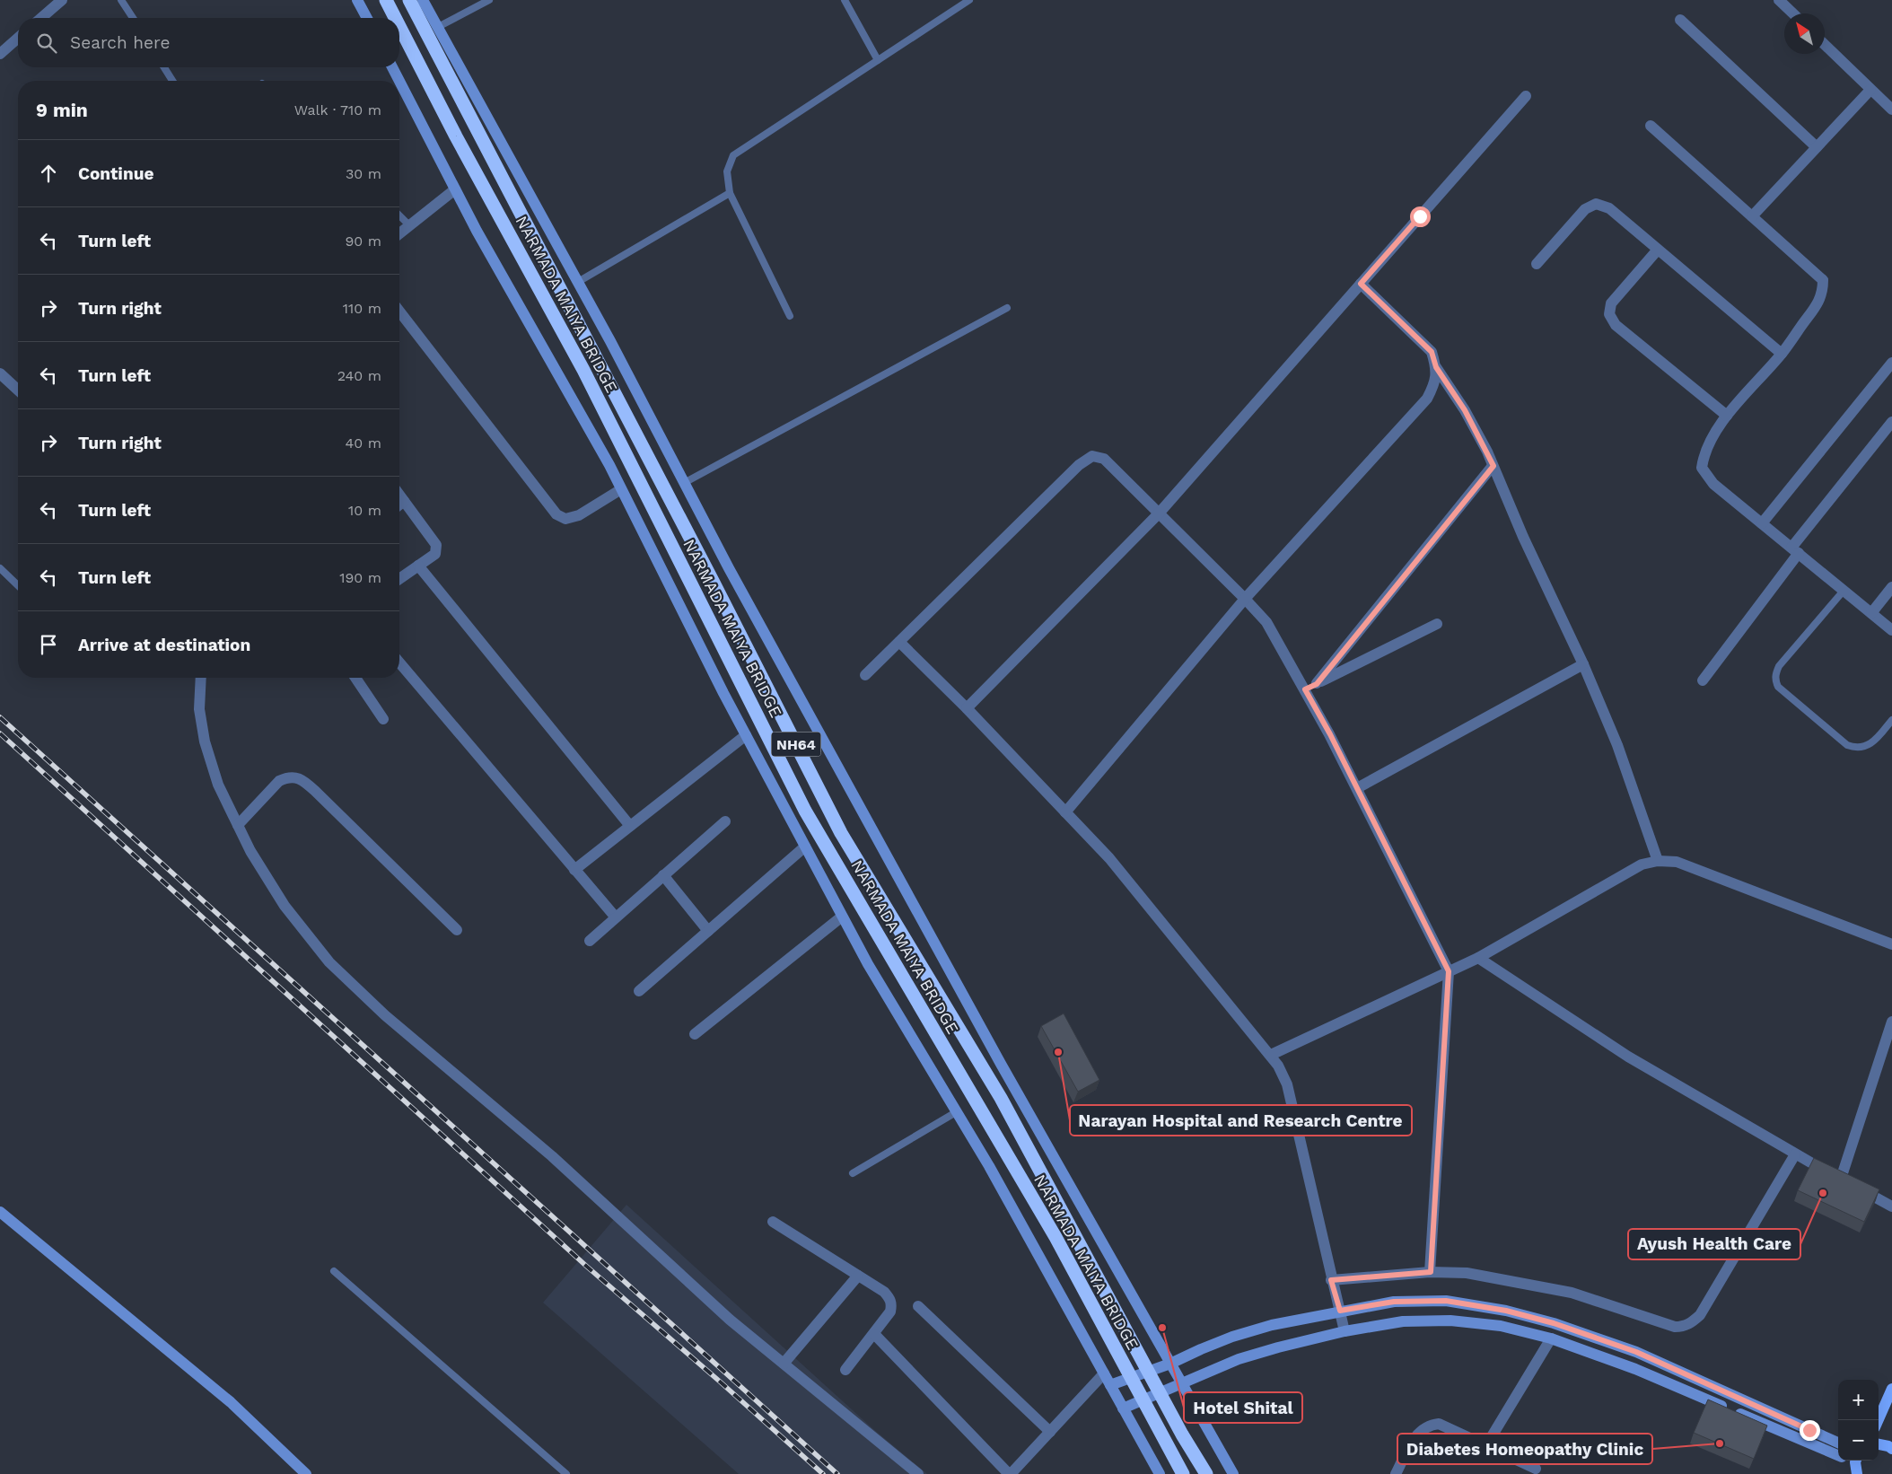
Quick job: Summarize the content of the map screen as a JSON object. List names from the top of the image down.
{
  "streets": {
    "highway": ["NARMADA MAIYA BRIDGE", "NH64"]
  },
  "places": [
    "Narayan Hospital and Research Centre",
    "Ayush Health Care",
    "Hotel Shital",
    "Diabetes Homeopathy Clinic"
  ],
  "north": "top left",
  "page": {
    "search": "Search here",
    "heading": ["9 min", "Walk · 710 m"],
    "list": [
      ["Continue", "30 m"],
      ["Turn left", "90 m"],
      ["Turn right", "110 m"],
      ["Turn left", "240 m"],
      ["Turn right", "40 m"],
      ["Turn left", "10 m"],
      ["Turn left", "190 m"],
      "Arrive at destination"
    ],
    "map_buttons": ["+", "−"]
  }
}
